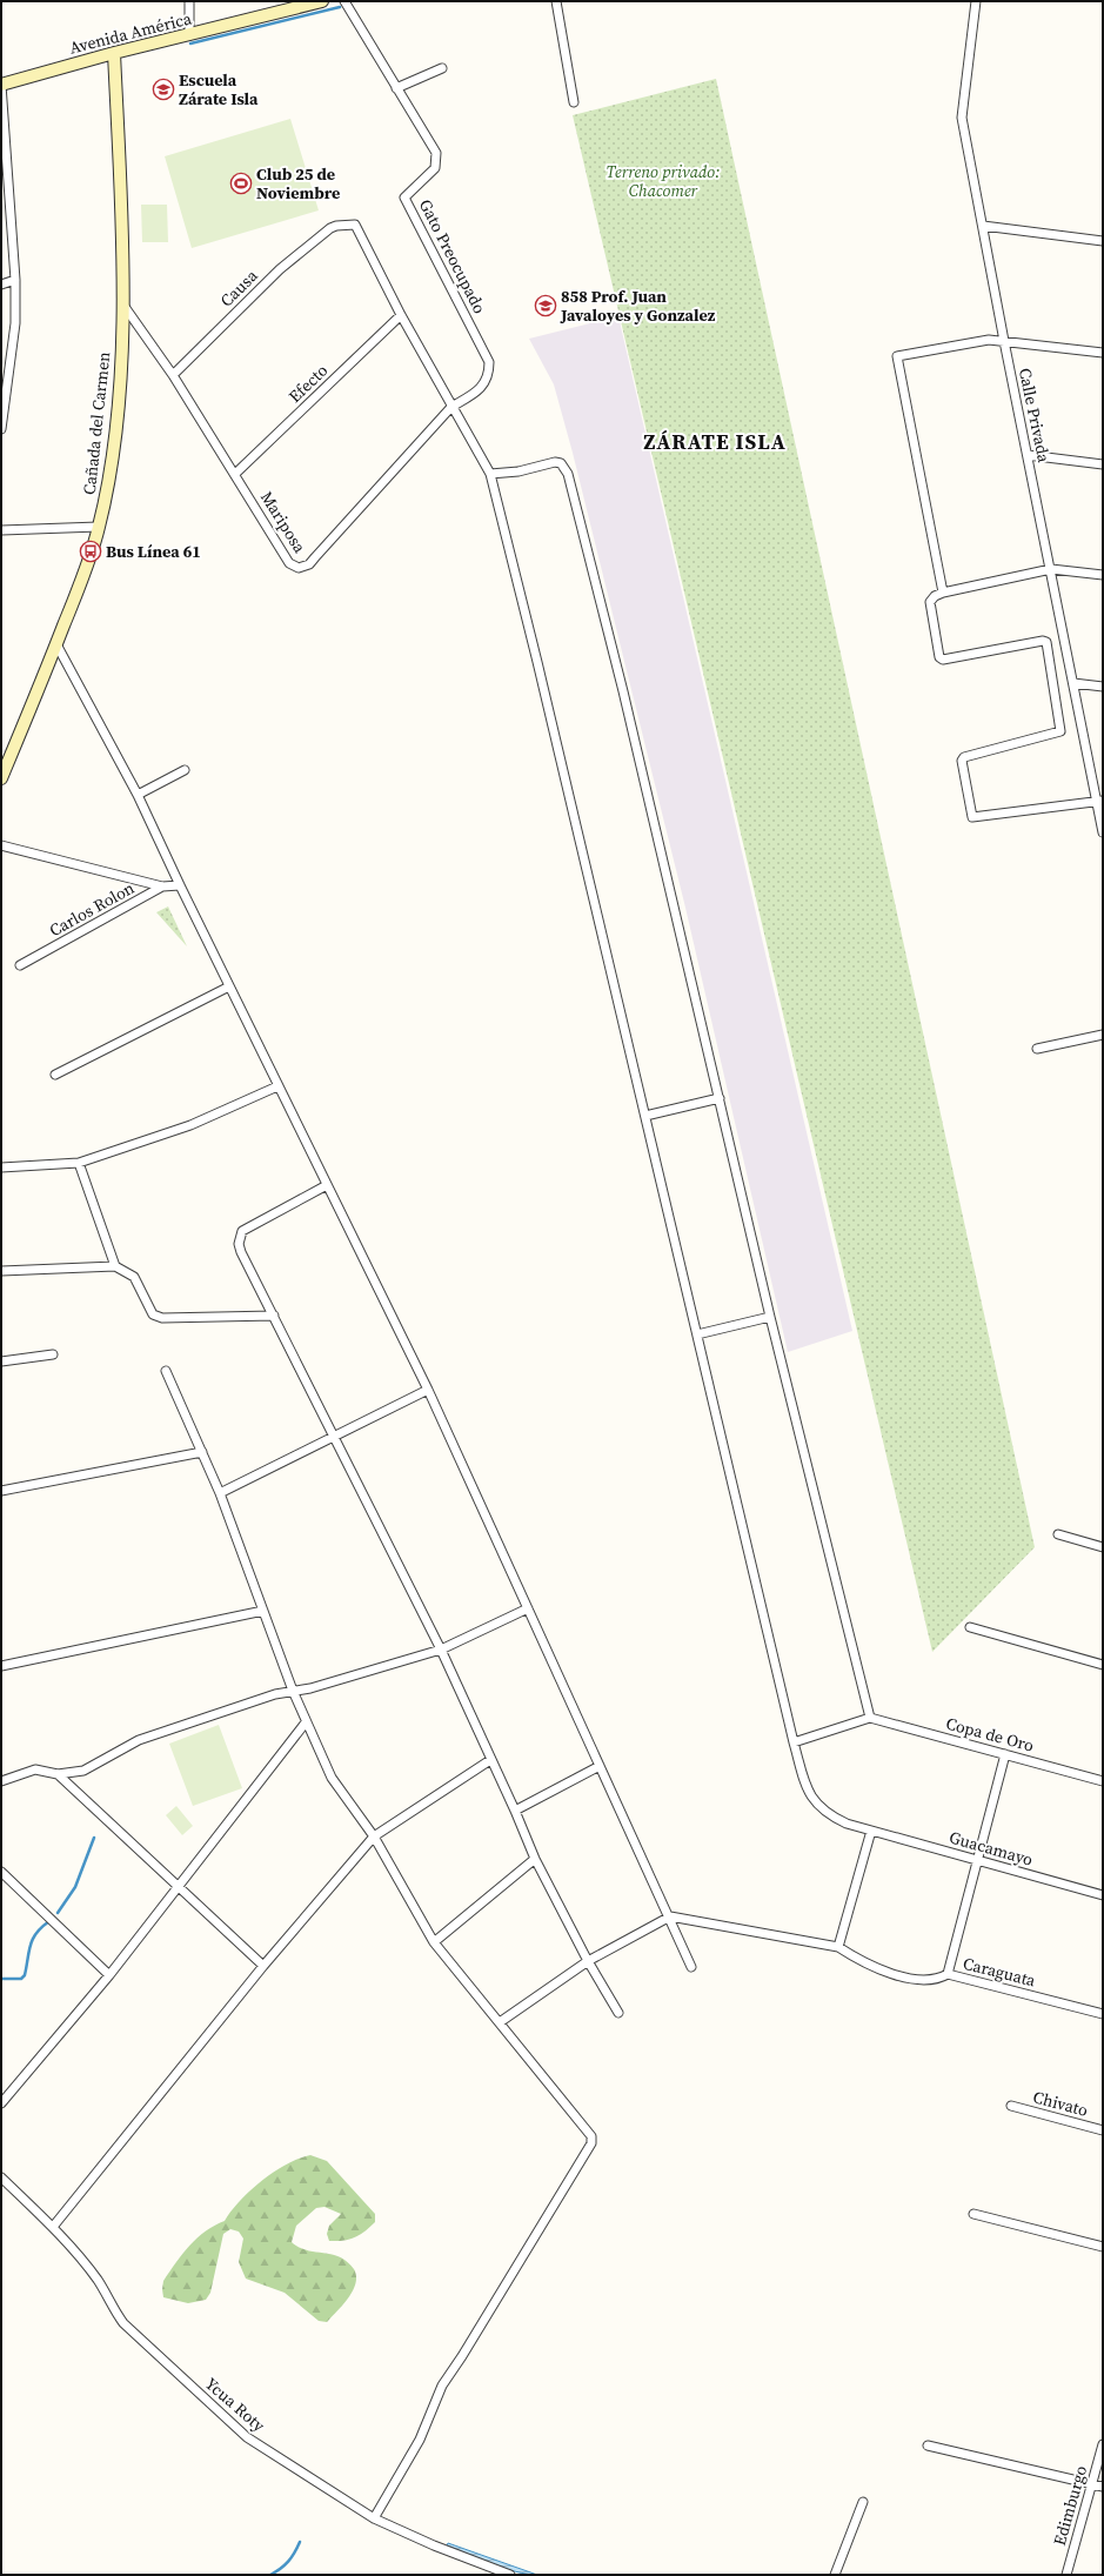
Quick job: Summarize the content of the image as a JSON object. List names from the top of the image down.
{
  "streets": {
    "street": [
      "Avenida América",
      "Gato Preocupado",
      "Causa",
      "Efecto",
      "Calle Privada",
      "Cañada del Carmen",
      "Mariposa",
      "Carlos Rolon",
      "Copa de Oro",
      "Guacamayo",
      "Caraguata",
      "Chivato",
      "Ycua Roty",
      "Edimburgo"
    ]
  },
  "crossings": [
    ["Avenida América", "Cañada del Carmen"],
    ["Gato Preocupado", "Mariposa"],
    ["Gato Preocupado", "Guacamayo"],
    ["Causa", "Mariposa"],
    ["Causa", "Guacamayo"],
    ["Efecto", "Mariposa"],
    ["Efecto", "Guacamayo"],
    ["Cañada del Carmen", "Mariposa"],
    ["Mariposa", "Guacamayo"]
  ],
  "districts": ["ZÁRATE ISLA"],
  "parks": ["Terreno privado: Chacomer"],
  "places": {
    "school or university": ["Escuela Zárate Isla", "858 Prof. Juan Javaloyes y Gonzalez"],
    "sports": ["Club 25 de Noviembre"],
    "bus stop": ["Bus Línea 61"]
  }
}
